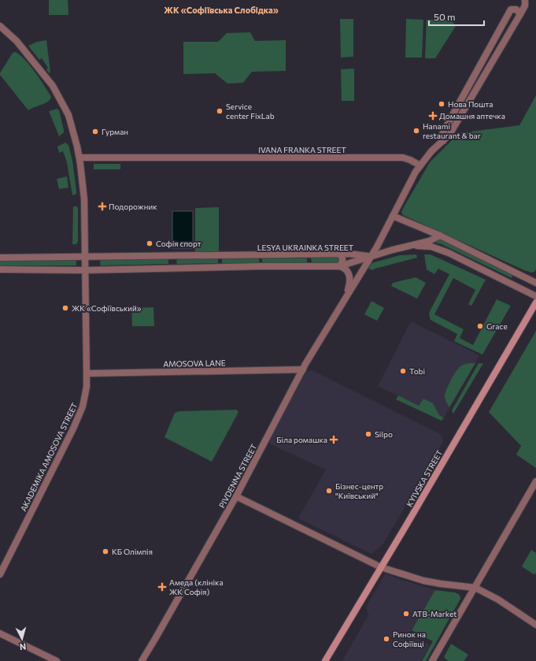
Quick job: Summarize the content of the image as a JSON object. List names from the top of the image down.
{
  "streets": {
    "main road": ["KYIVSKA STREET"],
    "street": [
      "IVANA FRANKA STREET",
      "LESYA UKRAINKA STREET",
      "AMOSOVA LANE",
      "AKADEMIKA AMOSOVA STREET",
      "PIVDENNA STREET"
    ]
  },
  "crossings": [
    ["IVANA FRANKA STREET", "AKADEMIKA AMOSOVA STREET"],
    ["LESYA UKRAINKA STREET", "AKADEMIKA AMOSOVA STREET"],
    ["LESYA UKRAINKA STREET", "PIVDENNA STREET"],
    ["AMOSOVA LANE", "AKADEMIKA AMOSOVA STREET"],
    ["AMOSOVA LANE", "PIVDENNA STREET"]
  ],
  "districts": ["ЖК «Софіївська Слобідка»"],
  "places": {
    "other": [
      "Нова Пошта",
      "Service center FixLab",
      "Hanami restaurant & bar",
      "Гурман",
      "Софія спорт",
      "ЖК «Софіївський»",
      "Grace",
      "Tobi",
      "Silpo",
      "Бізнес-центр \"Київський\"",
      "КБ Олімпія",
      "ATB-Market",
      "Ринок на Софіївці"
    ],
    "health": [
      "Домашня аптечка",
      "Подорожник",
      "Біла ромашка",
      "Амеда (клініка ЖК Софія)"
    ]
  },
  "scale_bar": "50 m",
  "north": "bottom"
}
